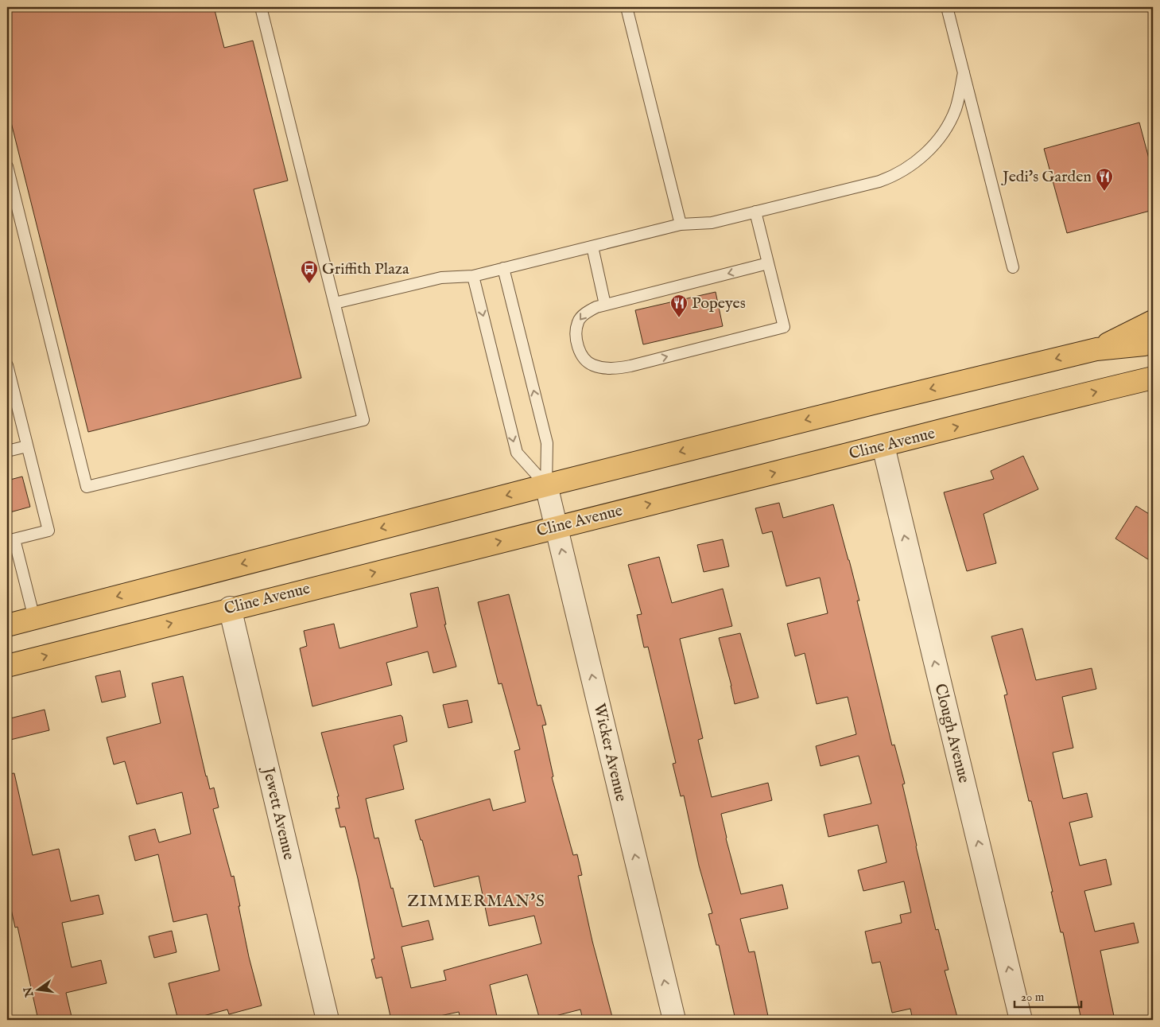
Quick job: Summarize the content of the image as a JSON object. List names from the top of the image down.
{
  "streets": {
    "main road": ["Cline Avenue"],
    "street": ["Clough Avenue", "Wicker Avenue", "Jewett Avenue"]
  },
  "crossings": [
    ["Cline Avenue", "Clough Avenue"],
    ["Cline Avenue", "Wicker Avenue"],
    ["Cline Avenue", "Jewett Avenue"]
  ],
  "one_way": ["Clough Avenue", "Wicker Avenue"],
  "districts": ["ZIMMERMAN'S"],
  "places": {
    "restaurant": ["Jedi's Garden", "Popeyes"],
    "bus stop": ["Griffith Plaza"]
  },
  "scale_bar": "20 m",
  "north": "left"
}
